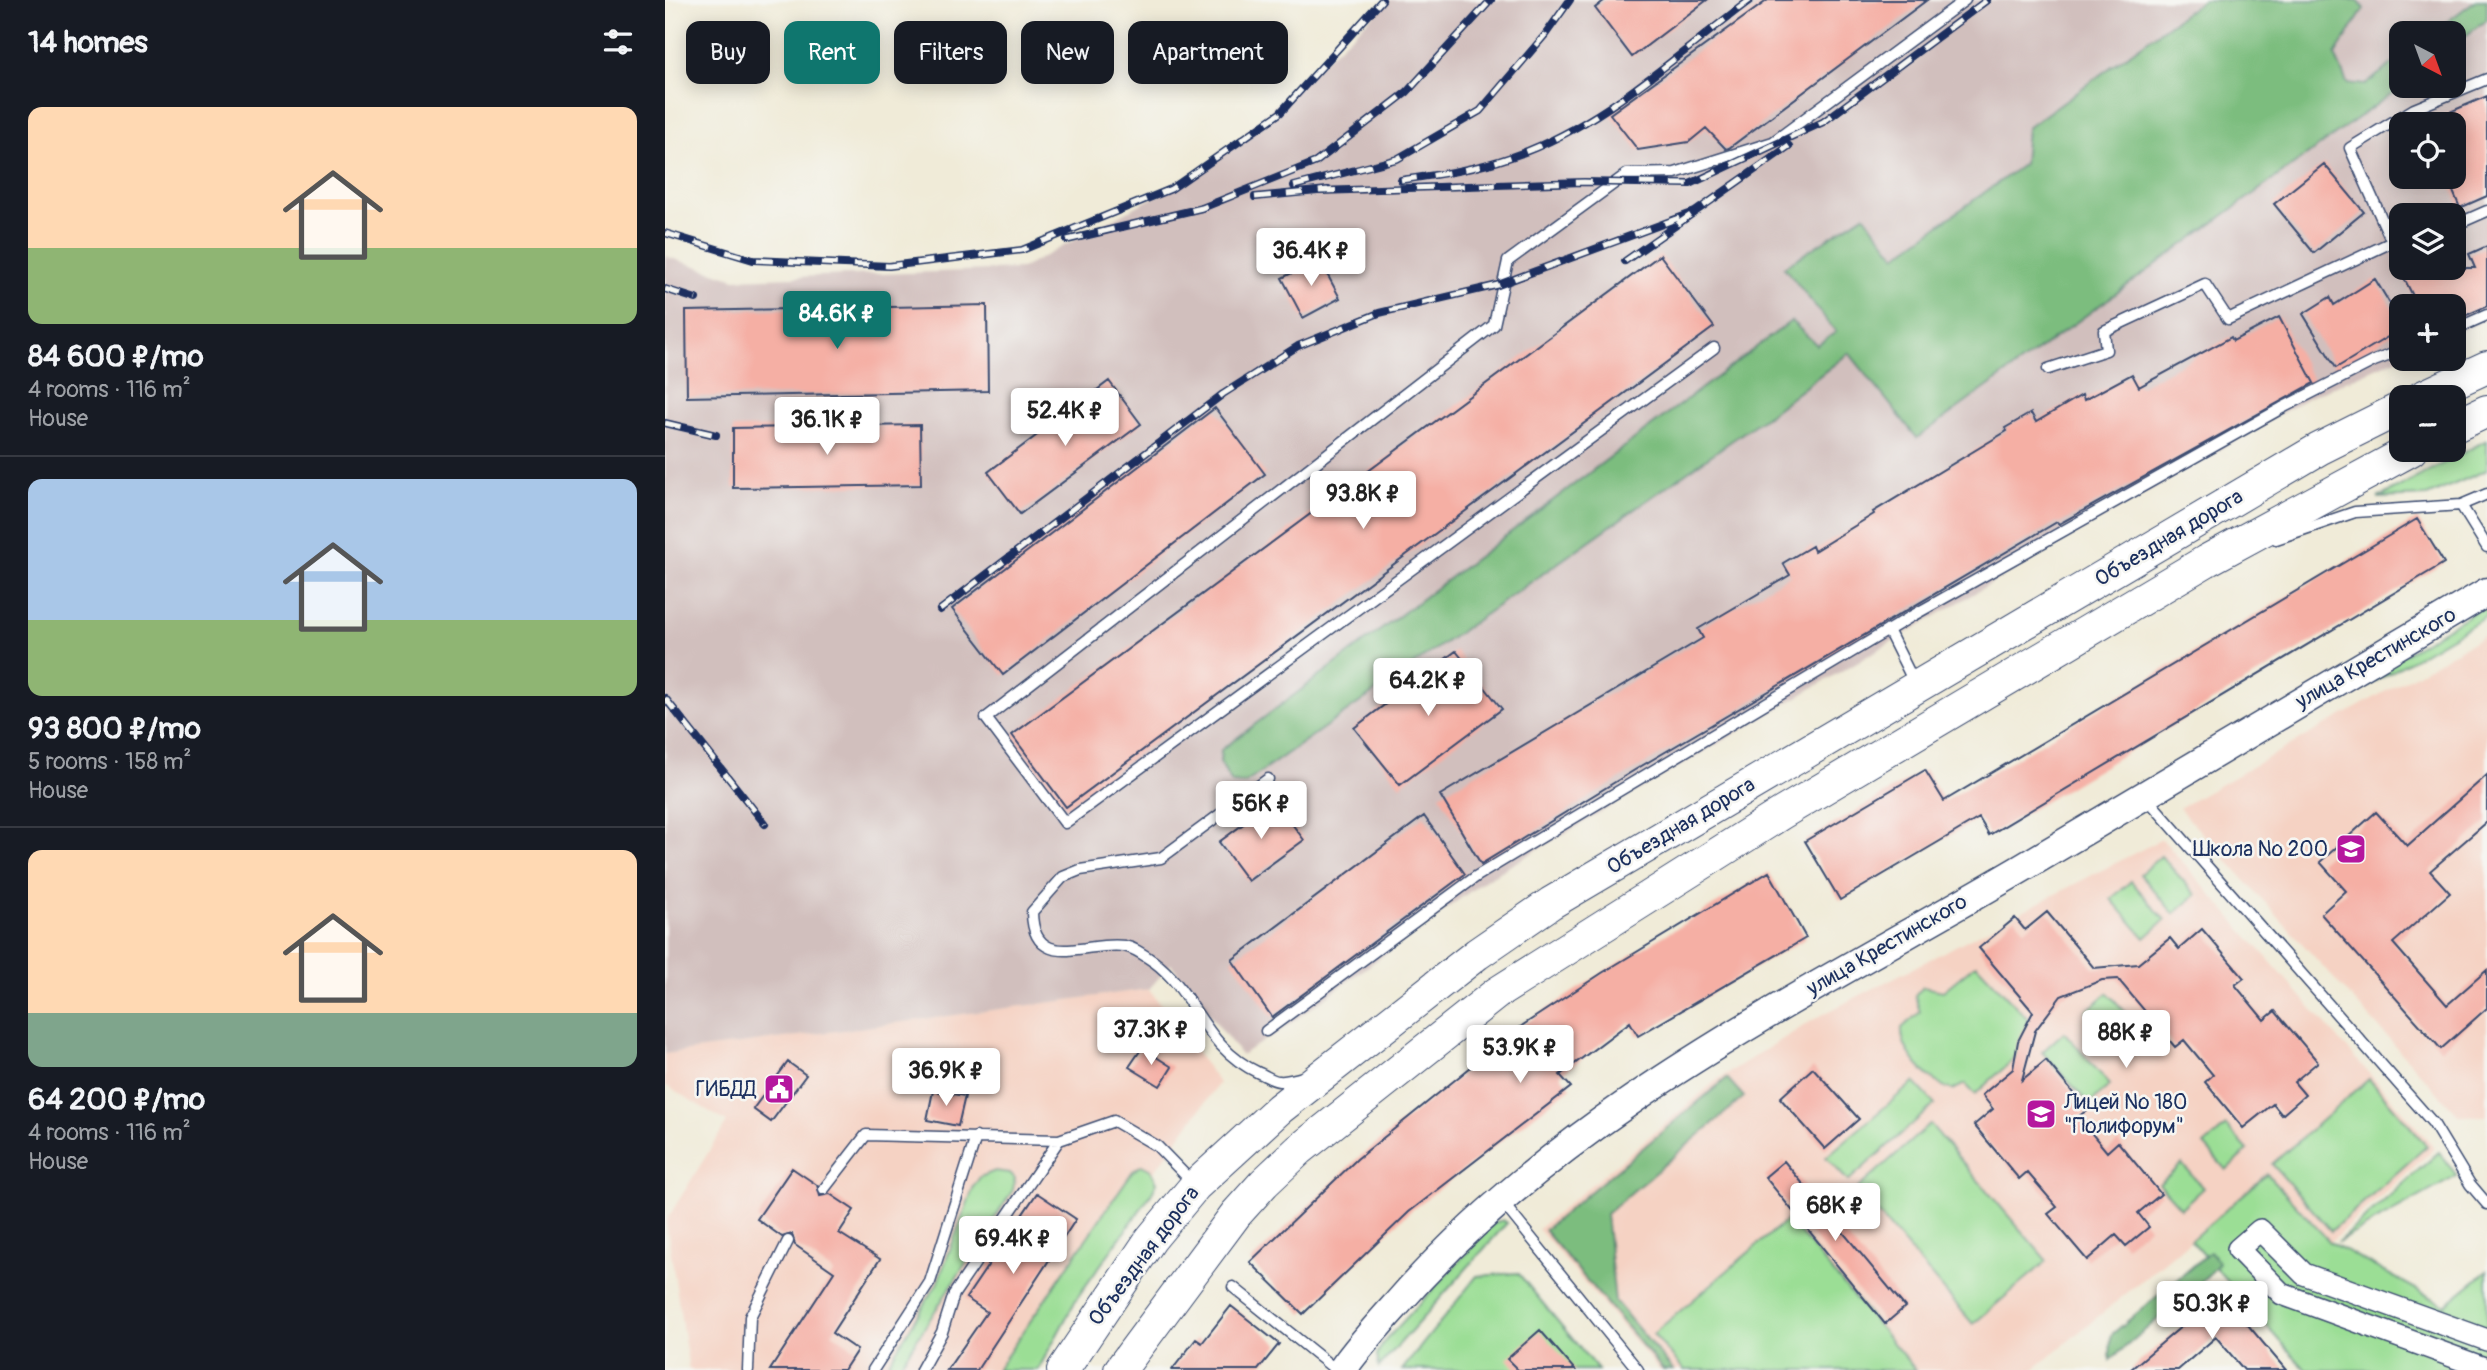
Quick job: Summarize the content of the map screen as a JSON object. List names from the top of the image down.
{
  "streets": {
    "main road": ["Объездная дорога"],
    "street": ["улица Крестинского"]
  },
  "places": {
    "school or university": ["Школа № 200", "Лицей № 180 \"Полифорум\""],
    "public building": ["ГИБДД"]
  },
  "north": "bottom right",
  "page": {
    "heading": "14 homes",
    "map_buttons": ["+", "−"],
    "chip": [
      "Buy",
      "Rent",
      "Filters",
      "New",
      "Apartment"
    ],
    "list": [
      {
        "name": "84 600 ₽/mo",
        "note": "4 rooms · 116 m² · House"
      },
      {
        "name": "93 800 ₽/mo",
        "note": "5 rooms · 158 m² · House"
      },
      {
        "name": "64 200 ₽/mo",
        "note": "4 rooms · 116 m² · House"
      }
    ],
    "price": [
      "36.4K ₽",
      "84.6K ₽",
      "52.4K ₽",
      "36.1K ₽",
      "93.8K ₽",
      "64.2K ₽",
      "56K ₽",
      "37.3K ₽",
      "88K ₽",
      "53.9K ₽",
      "36.9K ₽",
      "68K ₽",
      "69.4K ₽",
      "50.3K ₽"
    ]
  }
}
